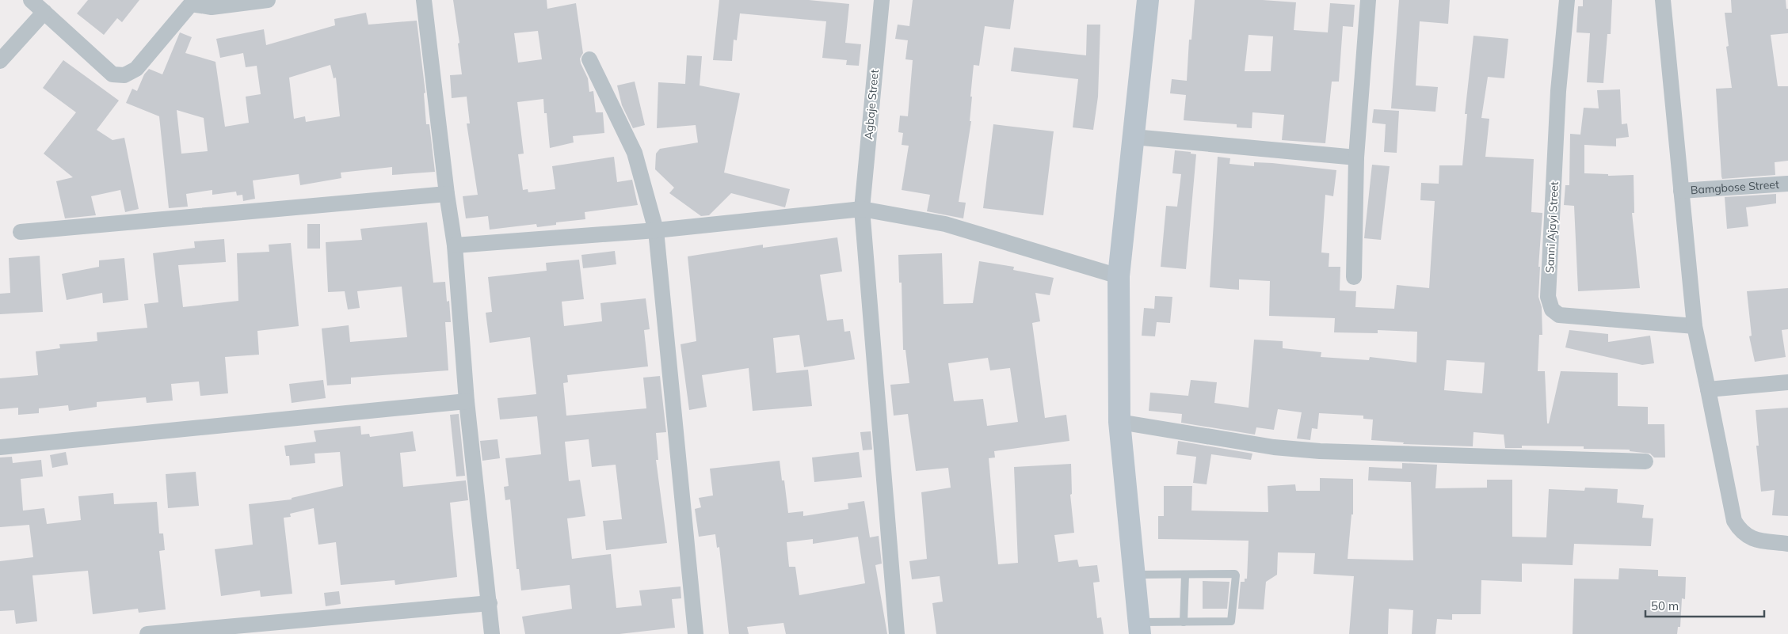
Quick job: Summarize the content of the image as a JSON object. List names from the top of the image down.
{
  "streets": {
    "street": ["Agbaje Street", "Bamgbose Street", "Sanni Ajayi Street"]
  },
  "scale_bar": "50 m"
}
